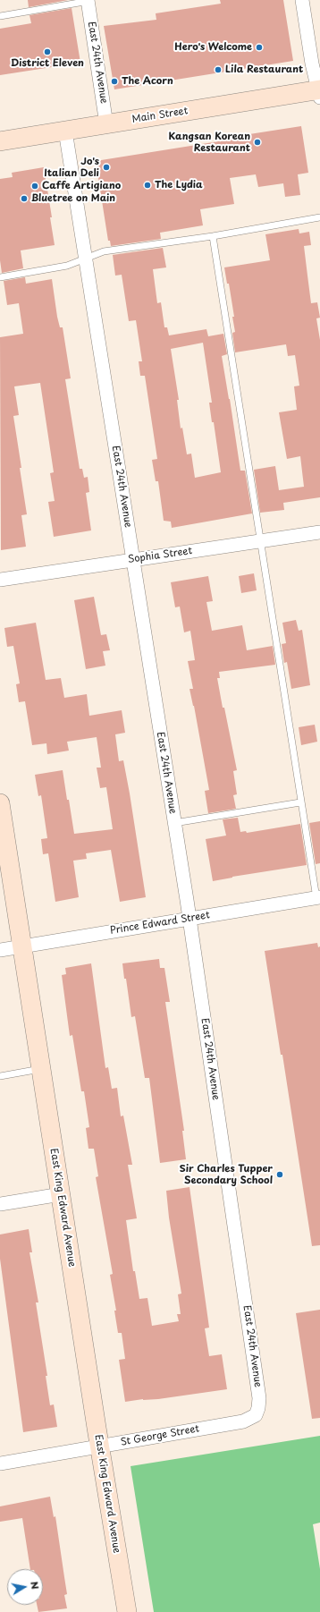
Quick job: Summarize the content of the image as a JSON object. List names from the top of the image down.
{
  "streets": {
    "main road": ["Main Street", "East King Edward Avenue"],
    "street": [
      "East 24th Avenue",
      "Sophia Street",
      "Prince Edward Street",
      "St George Street"
    ]
  },
  "crossings": [
    ["East 24th Avenue", "Main Street"],
    ["East 24th Avenue", "Sophia Street"],
    ["East 24th Avenue", "Prince Edward Street"],
    ["East 24th Avenue", "St George Street"],
    ["Prince Edward Street", "East King Edward Avenue"],
    ["East King Edward Avenue", "St George Street"]
  ],
  "places": [
    "Hero's Welcome",
    "District Eleven",
    "Lila Restaurant",
    "The Acorn",
    "Kangsan Korean Restaurant",
    "Jo's Italian Deli",
    "The Lydia",
    "Caffe Artigiano",
    "Bluetree on Main",
    "Sir Charles Tupper Secondary School"
  ],
  "north": "right"
}
